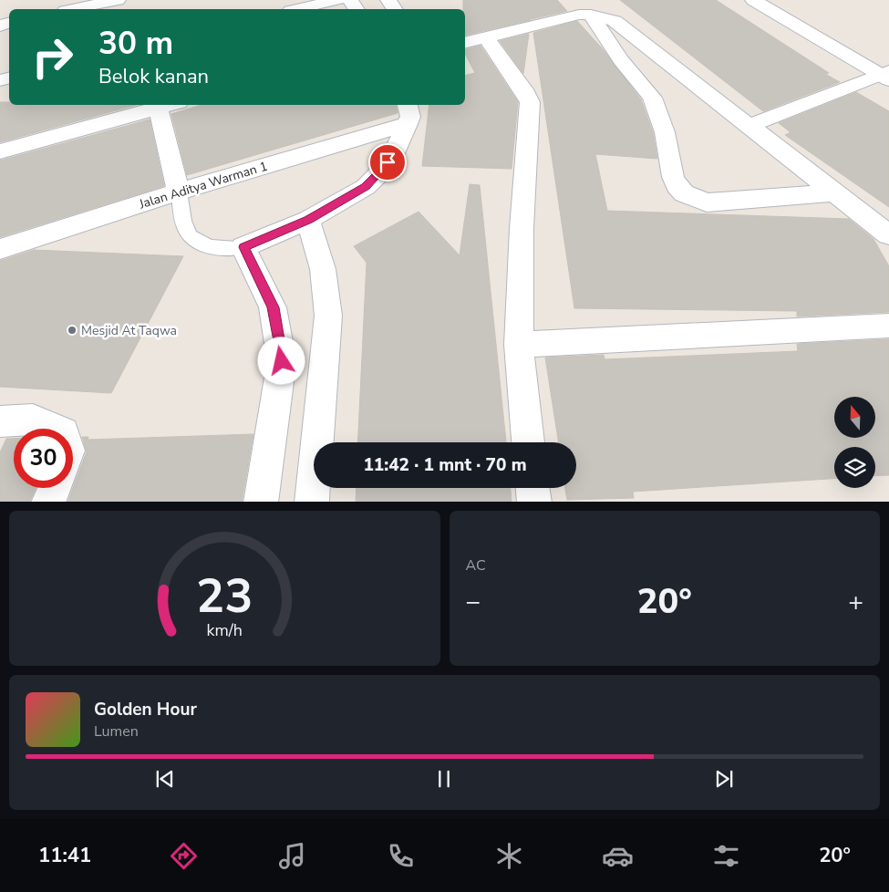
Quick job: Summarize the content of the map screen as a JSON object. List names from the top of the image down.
{
  "streets": {
    "street": ["Jalan Aditya Warman 1"]
  },
  "places": ["Mesjid At Taqwa"],
  "north": "top",
  "page": {
    "turn": ["30 m", "Belok kanan"],
    "limit": "30",
    "trip": "11:42 · 1 mnt · 70 m",
    "tile": "AC",
    "heat": ["−", "20°", "+"],
    "song": ["Golden Hour", "Lumen"],
    "tabs": ["11:41", "20°"],
    "gauge": ["23", "km/h"]
  }
}
